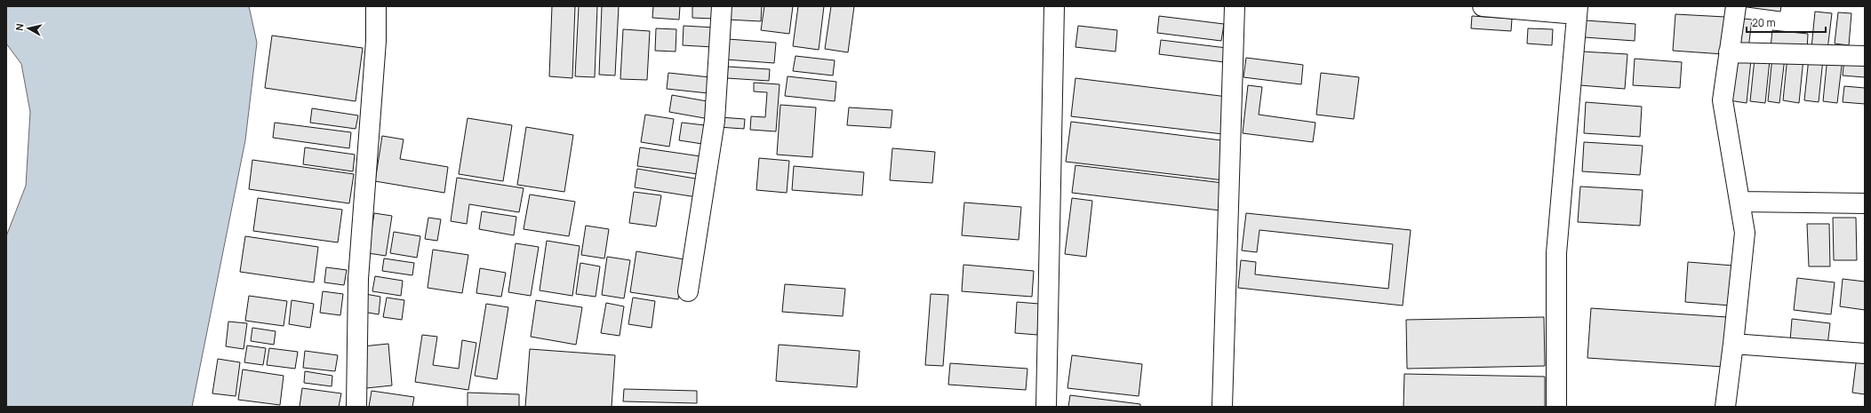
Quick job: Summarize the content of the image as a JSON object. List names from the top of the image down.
{
  "scale_bar": "20 m",
  "north": "left"
}
